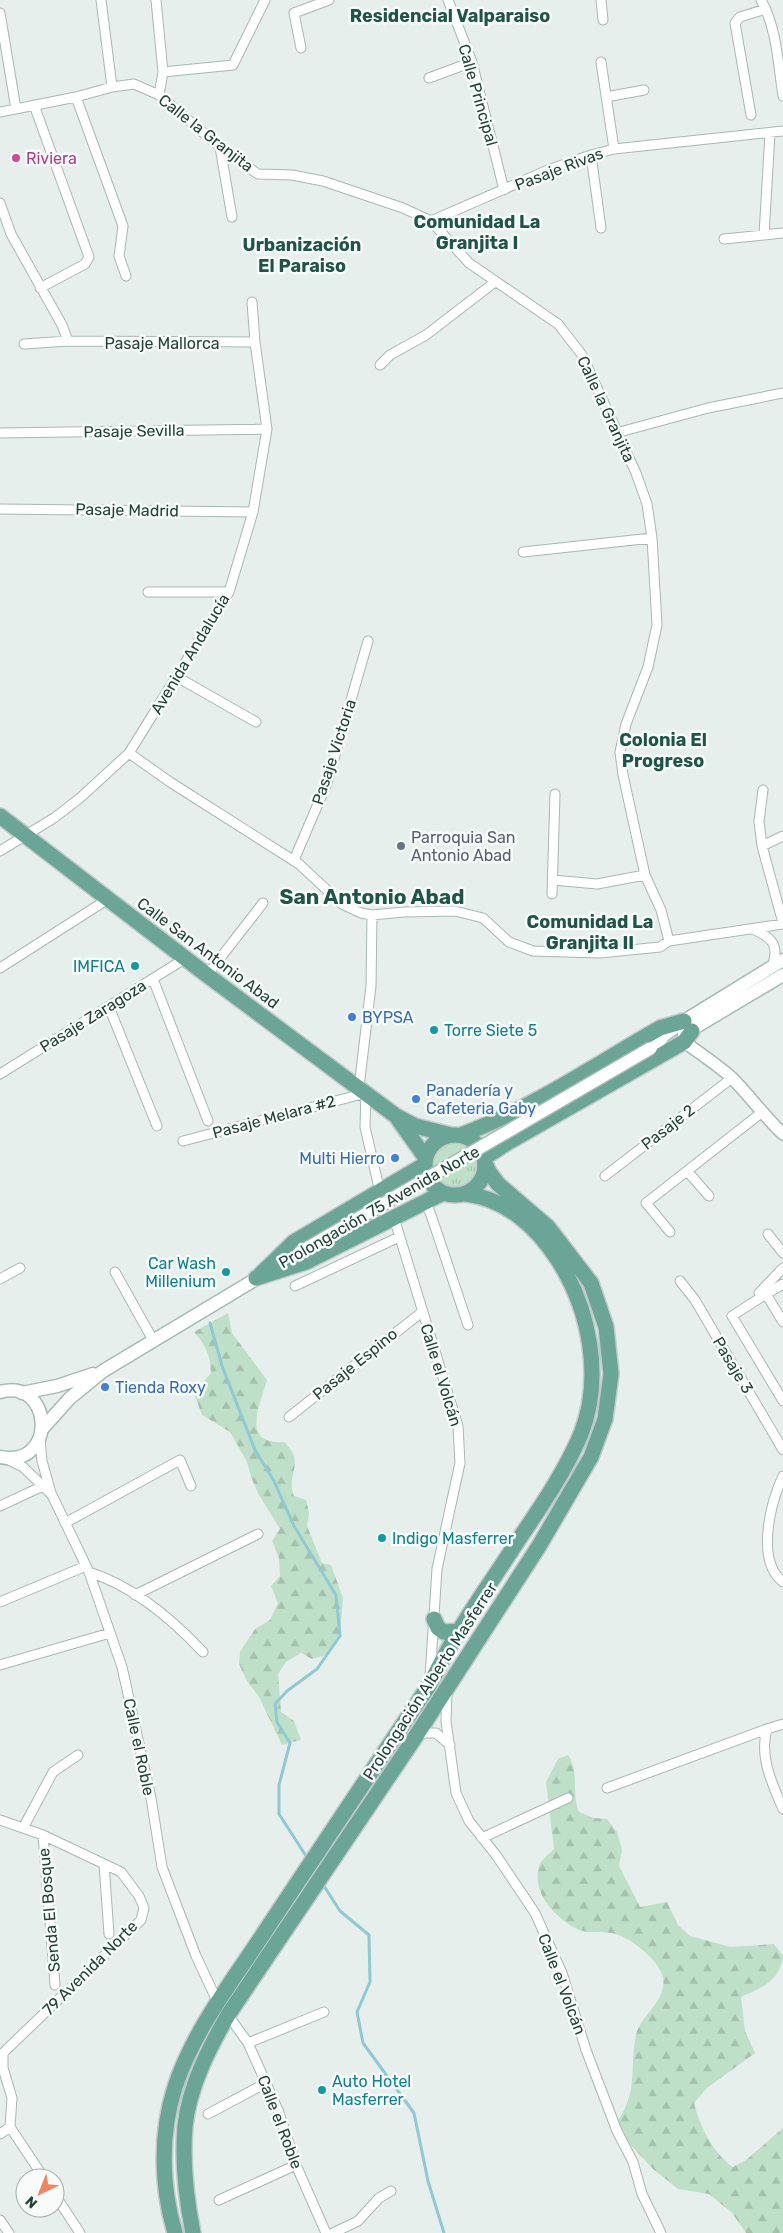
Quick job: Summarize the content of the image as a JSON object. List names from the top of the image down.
{
  "streets": {
    "main road": ["Calle San Antonio Abad", "Prolongación 75 Avenida Norte", "Prolongación Alberto Masferrer"],
    "street": [
      "Calle Principal",
      "Calle la Granjita",
      "Pasaje Rivas",
      "Pasaje Mallorca",
      "Pasaje Sevilla",
      "Pasaje Madrid",
      "Avenida Andalucía",
      "Pasaje Victoria",
      "Pasaje Zaragoza",
      "Pasaje Melara #2",
      "Pasaje 2",
      "Pasaje Espino",
      "Pasaje 3",
      "Calle el Volcán",
      "Calle el Roble",
      "Senda El Bosque",
      "79 Avenida Norte"
    ]
  },
  "crossings": [
    ["Calle Principal", "Pasaje Rivas"],
    ["Calle la Granjita", "Pasaje Rivas"],
    ["Pasaje Mallorca", "Avenida Andalucía"],
    ["Pasaje Sevilla", "Avenida Andalucía"],
    ["Pasaje Madrid", "Avenida Andalucía"],
    ["Avenida Andalucía", "Calle San Antonio Abad"],
    ["Calle San Antonio Abad", "Pasaje Zaragoza"],
    ["Calle San Antonio Abad", "Pasaje Melara #2"],
    ["Calle San Antonio Abad", "Prolongación Alberto Masferrer"],
    ["Prolongación 75 Avenida Norte", "Calle el Roble"],
    ["Pasaje Espino", "Calle el Volcán"],
    ["Calle el Volcán", "Prolongación Alberto Masferrer"],
    ["Prolongación Alberto Masferrer", "Calle el Roble"],
    ["Senda El Bosque", "79 Avenida Norte"]
  ],
  "districts": [
    "Residencial Valparaiso",
    "Comunidad La Granjita I",
    "Urbanización El Paraiso",
    "Colonia El Progreso",
    "San Antonio Abad",
    "Comunidad La Granjita II"
  ],
  "places": [
    "Riviera",
    "Parroquia San Antonio Abad",
    "IMFICA",
    "BYPSA",
    "Torre Siete 5",
    "Panadería y Cafeteria Gaby",
    "Multi Hierro",
    "Car Wash Millenium",
    "Tienda Roxy",
    "Indigo Masferrer",
    "Auto Hotel Masferrer"
  ],
  "north": "bottom left"
}
